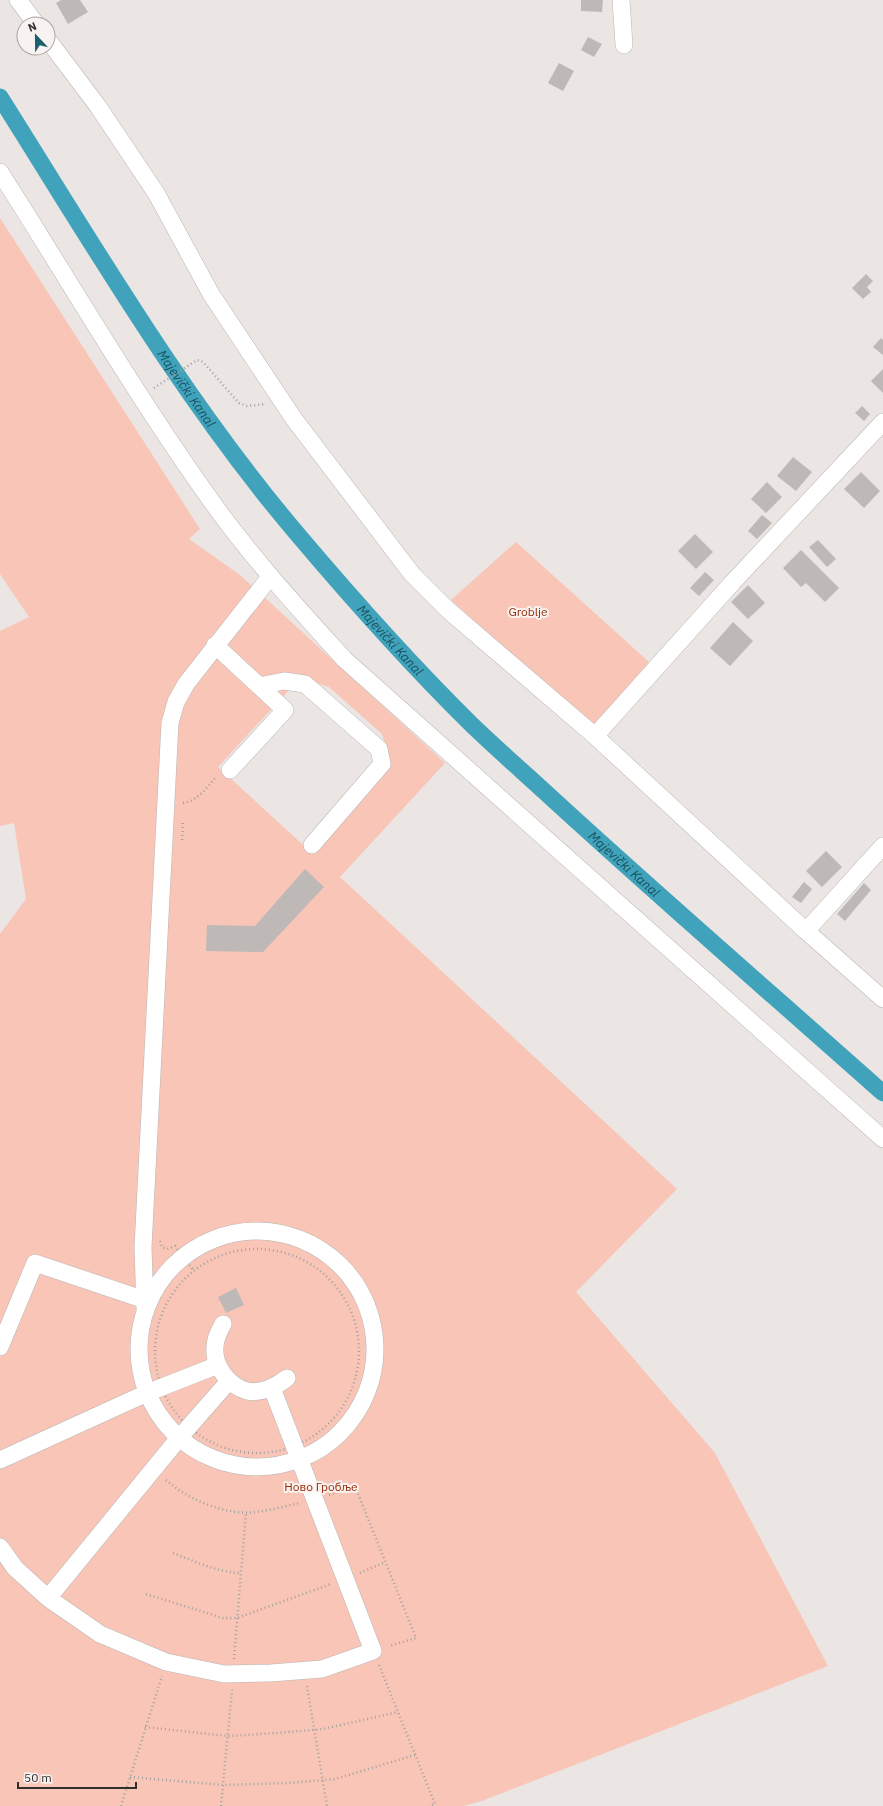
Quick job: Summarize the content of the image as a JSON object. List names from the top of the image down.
{
  "water": ["Majevički Kanal"],
  "parks": ["Groblje", "Ново Гробље"],
  "scale_bar": "50 m",
  "north": "top"
}
